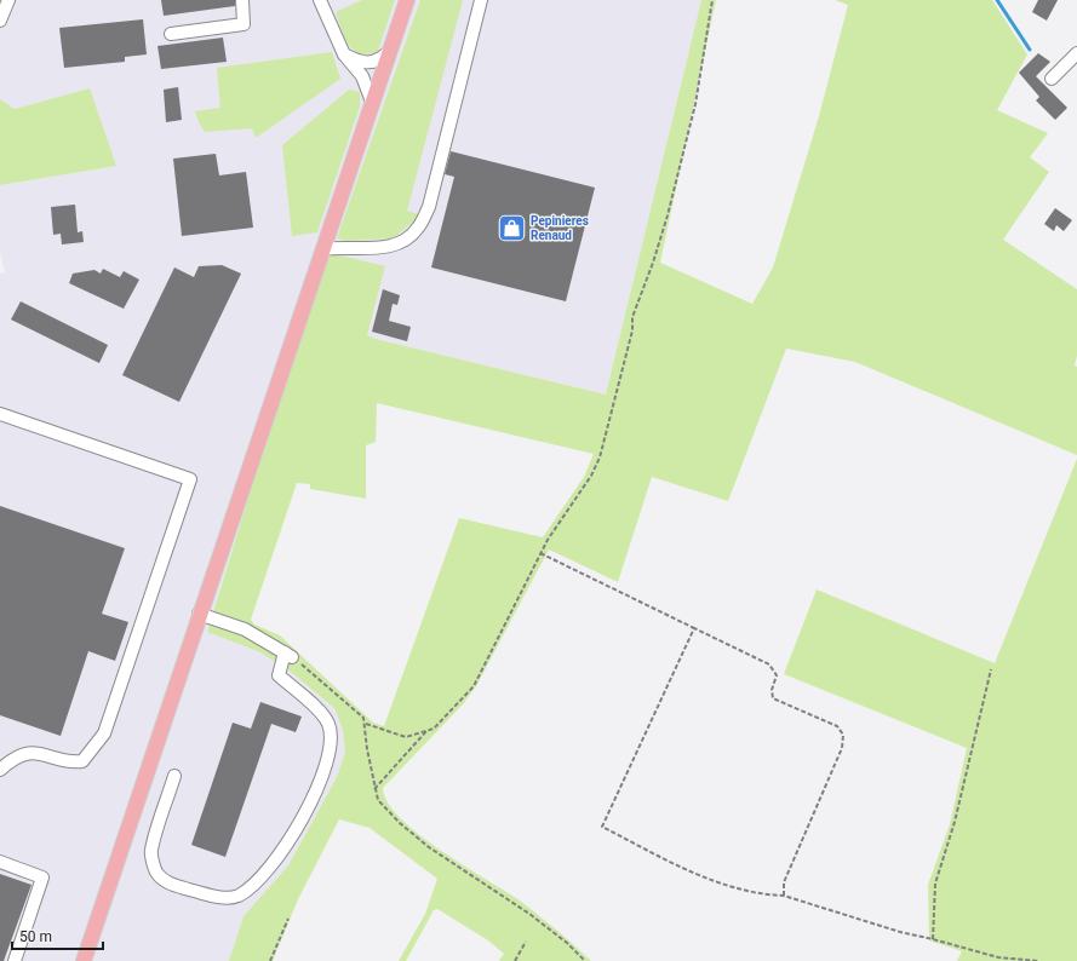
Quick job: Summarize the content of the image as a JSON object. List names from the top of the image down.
{
  "places": {
    "shop": ["Pepinieres Renaud"]
  },
  "scale_bar": "50 m"
}
